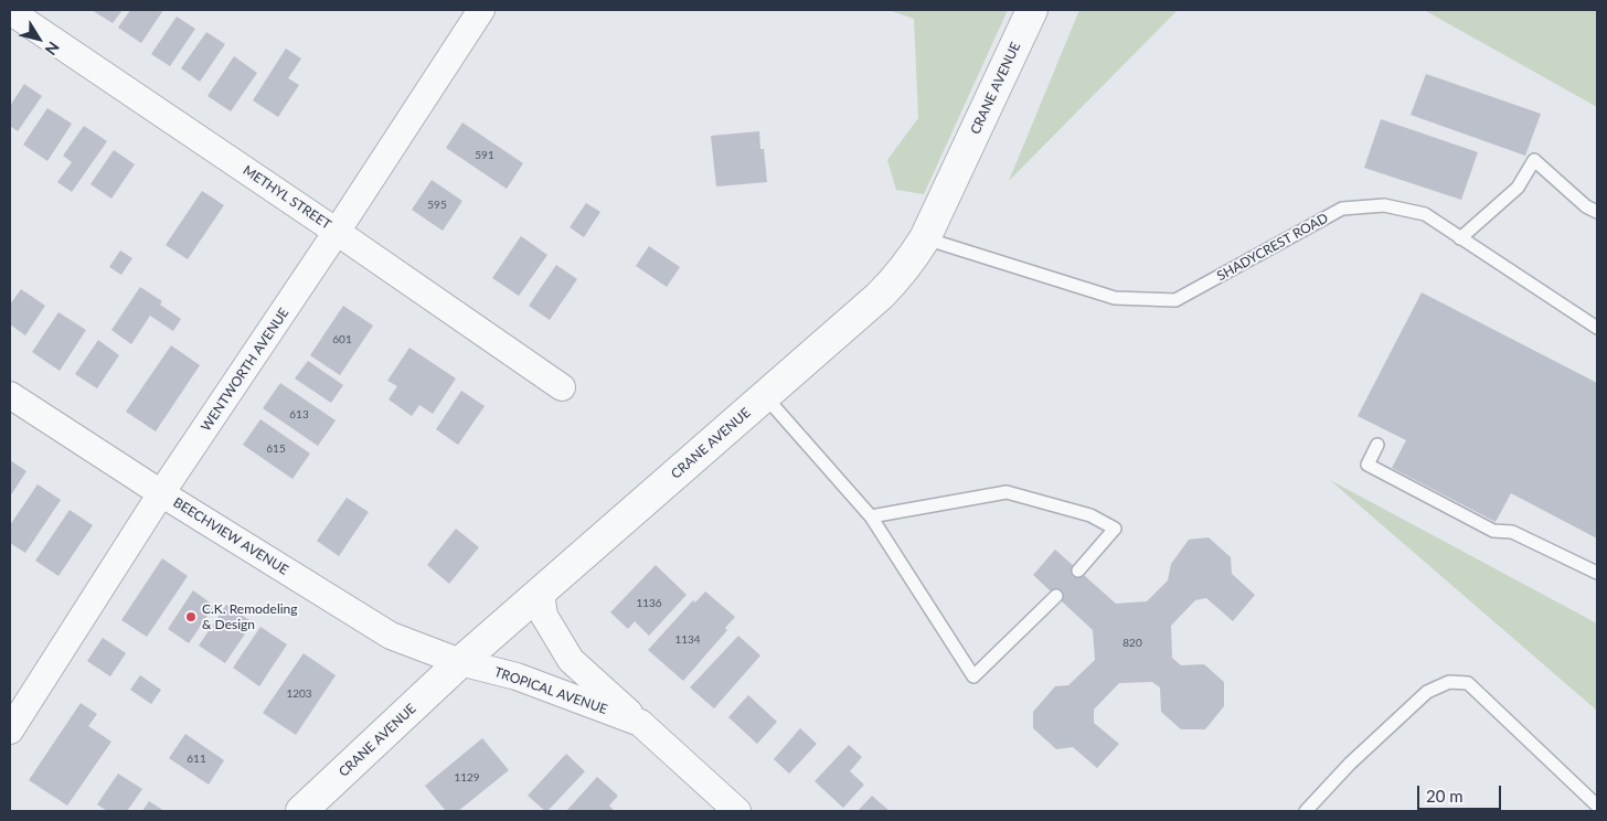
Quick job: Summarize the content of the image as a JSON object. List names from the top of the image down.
{
  "streets": {
    "street": [
      "CRANE AVENUE",
      "METHYL STREET",
      "WENTWORTH AVENUE",
      "BEECHVIEW AVENUE",
      "TROPICAL AVENUE"
    ],
    "lane": ["SHADYCREST ROAD"]
  },
  "crossings": [
    ["CRANE AVENUE", "SHADYCREST ROAD"],
    ["CRANE AVENUE", "BEECHVIEW AVENUE"],
    ["CRANE AVENUE", "TROPICAL AVENUE"],
    ["METHYL STREET", "WENTWORTH AVENUE"],
    ["WENTWORTH AVENUE", "BEECHVIEW AVENUE"],
    ["BEECHVIEW AVENUE", "TROPICAL AVENUE"]
  ],
  "places": ["C.K. Remodeling & Design"],
  "house_numbers": [
    "591",
    "595",
    "601",
    "613",
    "615",
    "1136",
    "1134",
    "820",
    "1203",
    "611",
    "1129"
  ],
  "scale_bar": "20 m",
  "north": "bottom right"
}
